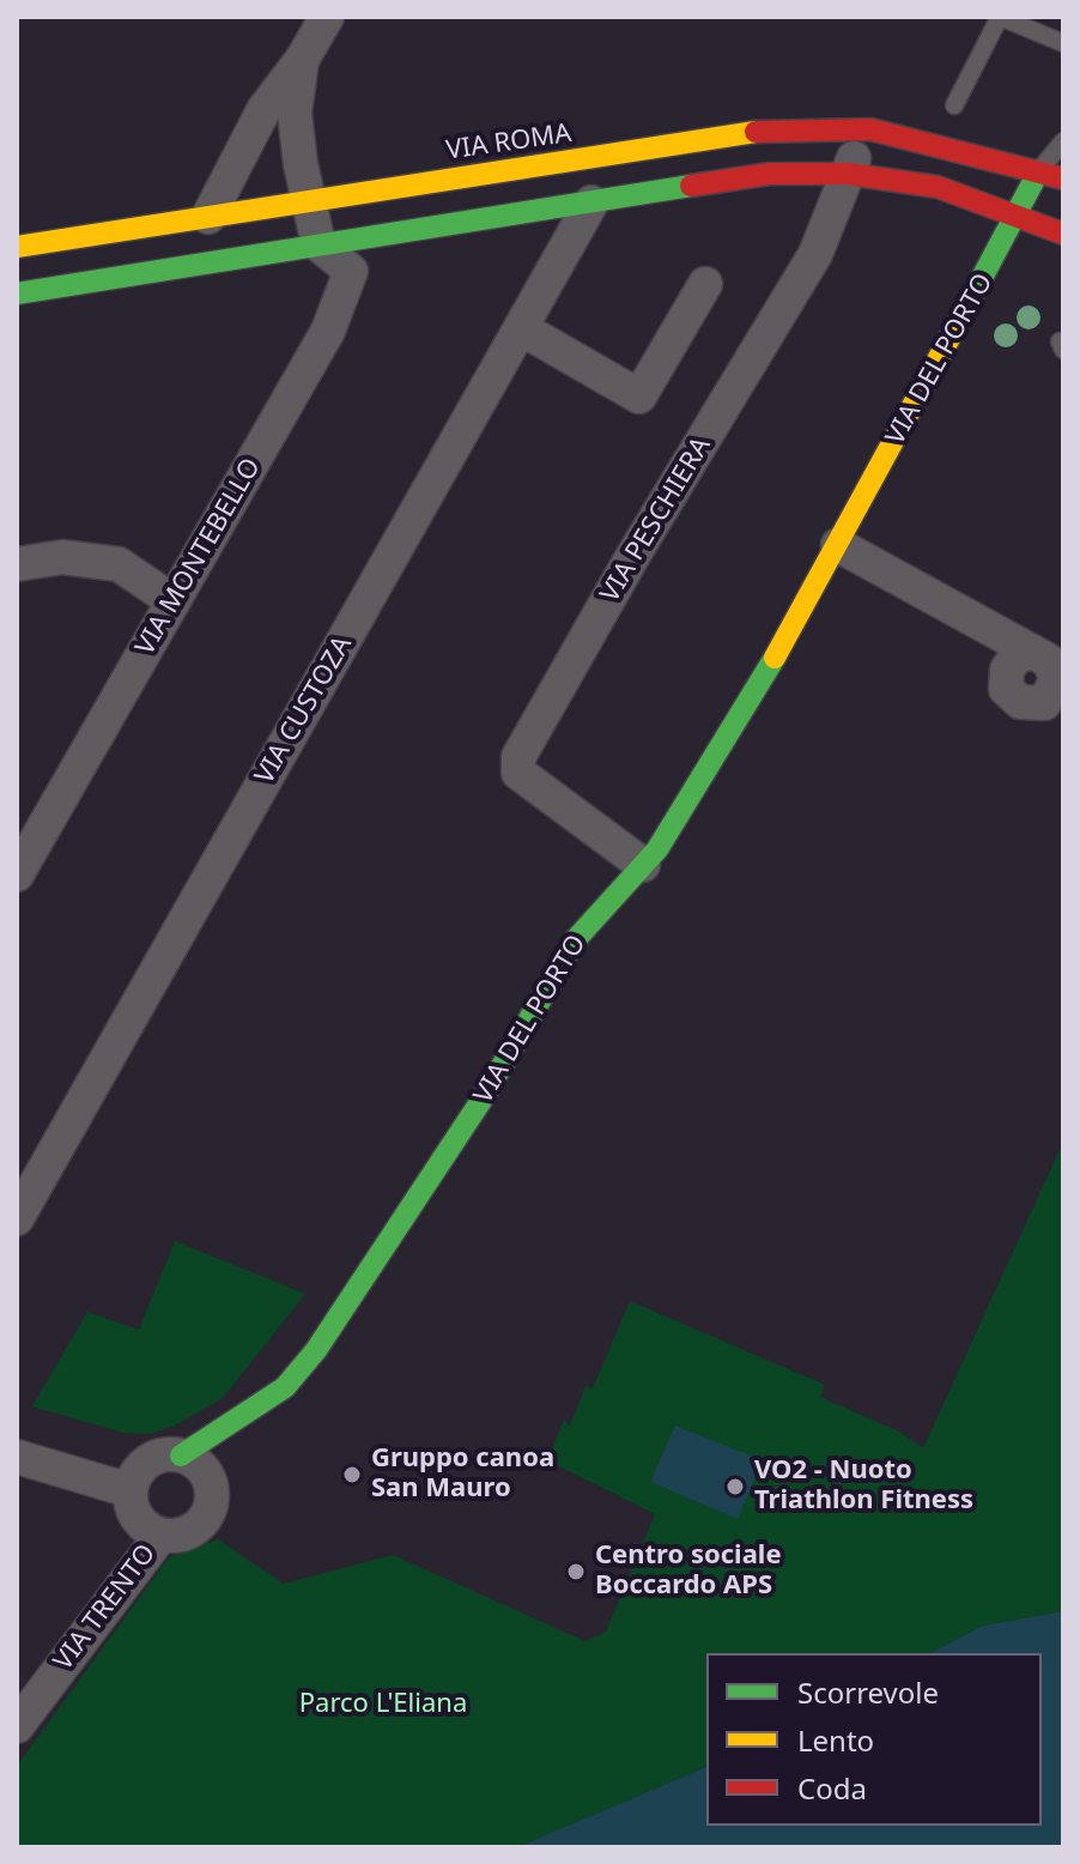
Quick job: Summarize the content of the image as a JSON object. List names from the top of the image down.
{
  "streets": {
    "main road": ["VIA ROMA", "VIA DEL PORTO"],
    "street": [
      "VIA PESCHIERA",
      "VIA MONTEBELLO",
      "VIA CUSTOZA",
      "VIA TRENTO"
    ]
  },
  "crossings": [
    ["VIA ROMA", "VIA DEL PORTO"],
    ["VIA ROMA", "VIA PESCHIERA"],
    ["VIA ROMA", "VIA MONTEBELLO"],
    ["VIA ROMA", "VIA CUSTOZA"],
    ["VIA DEL PORTO", "VIA PESCHIERA"],
    ["VIA DEL PORTO", "VIA TRENTO"]
  ],
  "parks": ["Parco L'Eliana"],
  "places": ["Gruppo canoa San Mauro", "VO2 - Nuoto Triathlon Fitness", "Centro sociale Boccardo APS"],
  "legend": ["Scorrevole", "Lento", "Coda"]
}
